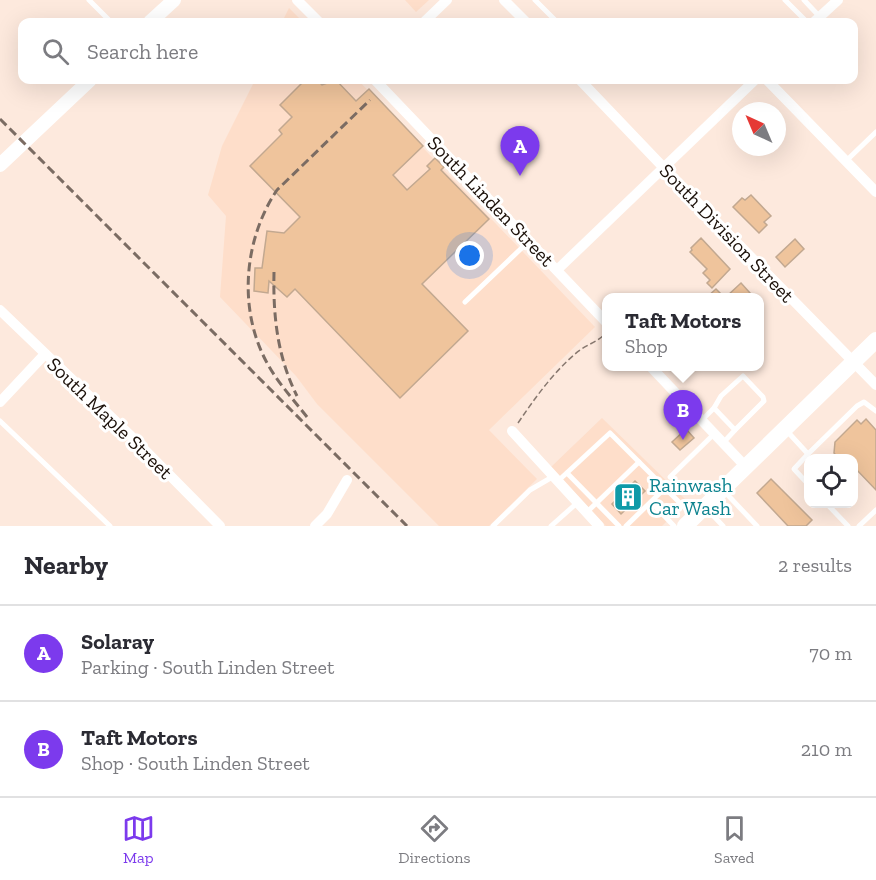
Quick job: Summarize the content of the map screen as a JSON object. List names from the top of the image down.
{
  "streets": {
    "street": ["South Linden Street", "South Division Street", "South Maple Street"]
  },
  "places": {
    "building": ["Rainwash Car Wash"]
  },
  "north": "top left",
  "page": {
    "search": "Search here",
    "pins": ["A", "B"],
    "popup": ["Taft Motors", "Shop"],
    "heading": ["Nearby", "2 results"],
    "list": [
      {
        "mark": "A",
        "name": "Solaray",
        "note": "Parking · South Linden Street",
        "value": "70 m"
      },
      {
        "mark": "B",
        "name": "Taft Motors",
        "note": "Shop · South Linden Street",
        "value": "210 m"
      }
    ],
    "nav": ["Map", "Directions", "Saved"]
  }
}
